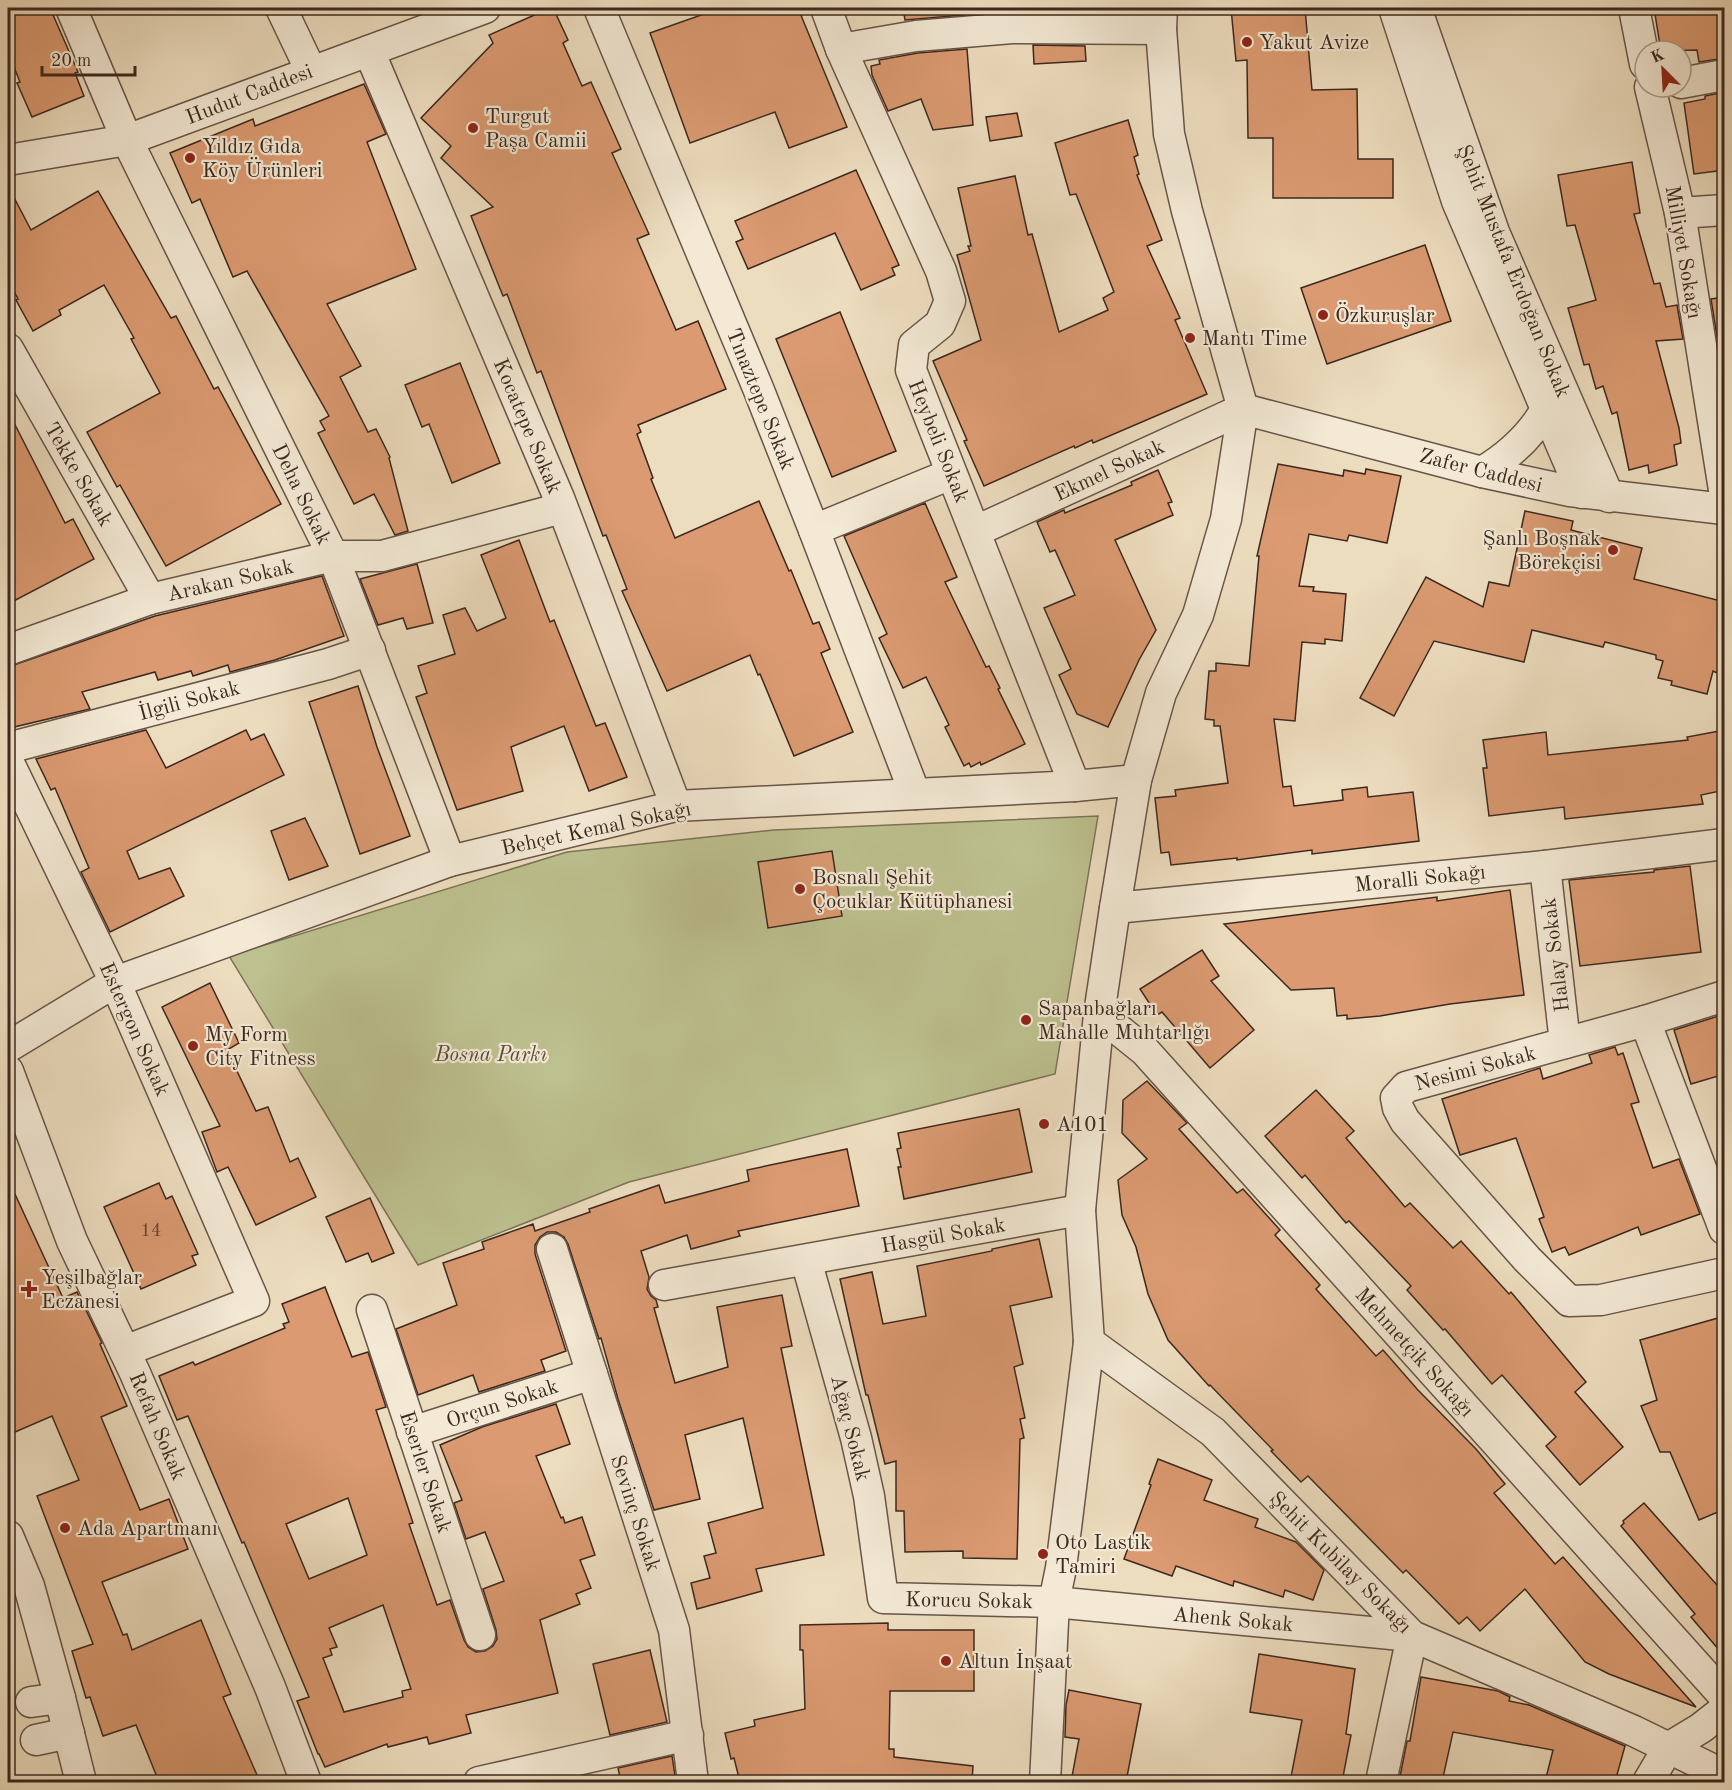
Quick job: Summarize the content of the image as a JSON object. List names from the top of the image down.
{
  "streets": {
    "street": [
      "Hudut Caddesi",
      "Milliyet Sokağı",
      "Şehit Mustafa Erdoğan Sokak",
      "Tınaztepe Sokak",
      "Kocatepe Sokak",
      "Heybeli Sokak",
      "Ekmel Sokak",
      "Zafer Caddesi",
      "Tekke Sokak",
      "Deha Sokak",
      "Arakan Sokak",
      "İlgili Sokak",
      "Behçet Kemal Sokağı",
      "Moralli Sokağı",
      "Halay Sokak",
      "Estergon Sokak",
      "Nesimi Sokak",
      "Hasgül Sokak",
      "Mehmetçik Sokağı",
      "Orçun Sokak",
      "Refah Sokak",
      "Ağaç Sokak",
      "Eserler Sokak",
      "Sevinç Sokak",
      "Şehit Kubilay Sokağı",
      "Korucu Sokak",
      "Ahenk Sokak"
    ]
  },
  "crossings": [
    ["Hudut Caddesi", "Kocatepe Sokak"],
    ["Hudut Caddesi", "Deha Sokak"],
    ["Şehit Mustafa Erdoğan Sokak", "Zafer Caddesi"],
    ["Tınaztepe Sokak", "Behçet Kemal Sokağı"],
    ["Kocatepe Sokak", "Arakan Sokak"],
    ["Kocatepe Sokak", "Behçet Kemal Sokağı"],
    ["Heybeli Sokak", "Ekmel Sokak"],
    ["Heybeli Sokak", "Behçet Kemal Sokağı"],
    ["Ekmel Sokak", "Zafer Caddesi"],
    ["Tekke Sokak", "Arakan Sokak"],
    ["Deha Sokak", "Arakan Sokak"],
    ["Deha Sokak", "İlgili Sokak"],
    ["Deha Sokak", "Behçet Kemal Sokağı"],
    ["Behçet Kemal Sokağı", "Estergon Sokak"],
    ["Moralli Sokağı", "Halay Sokak"],
    ["Halay Sokak", "Nesimi Sokak"],
    ["Estergon Sokak", "Refah Sokak"],
    ["Hasgül Sokak", "Ağaç Sokak"],
    ["Orçun Sokak", "Eserler Sokak"],
    ["Orçun Sokak", "Sevinç Sokak"],
    ["Ağaç Sokak", "Korucu Sokak"],
    ["Şehit Kubilay Sokağı", "Ahenk Sokak"],
    ["Korucu Sokak", "Ahenk Sokak"]
  ],
  "parks": ["Bosna Parkı"],
  "places": {
    "other": [
      "Yakut Avize",
      "Turgut Paşa Camii",
      "Yıldız Gıda Köy Ürünleri",
      "Özkuruşlar",
      "Mantı Time",
      "Şanlı Boşnak Börekçisi",
      "Bosnalı Şehit Çocuklar Kütüphanesi",
      "Sapanbağları Mahalle Muhtarlığı",
      "My Form City Fitness",
      "A101",
      "Ada Apartmanı",
      "Oto Lastik Tamiri",
      "Altun İnşaat"
    ],
    "health": ["Yeşilbağlar Eczanesi"]
  },
  "house_numbers": ["14"],
  "scale_bar": "20 m",
  "north": "top left"
}
